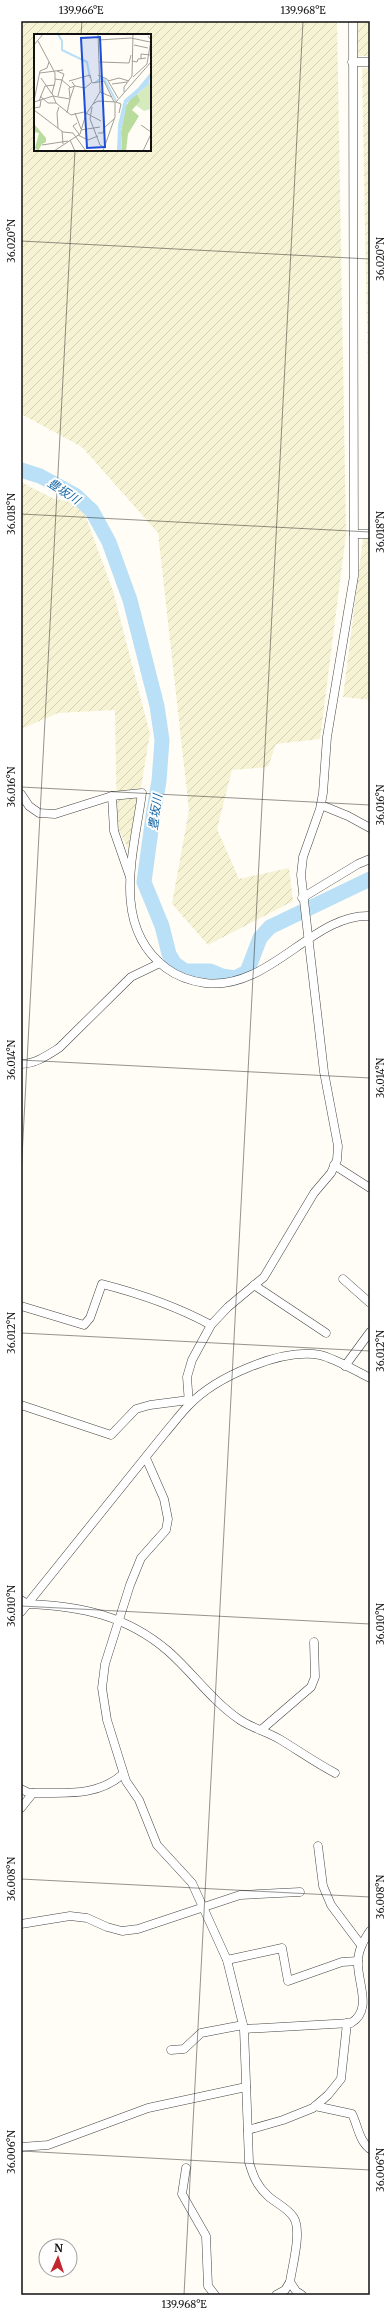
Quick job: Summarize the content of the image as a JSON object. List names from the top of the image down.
{
  "water": ["豊坂川"],
  "north": "top",
  "coordinates": [
    "139.966°E",
    "139.968°E",
    "36.020°N",
    "36.018°N",
    "36.016°N",
    "36.014°N",
    "36.012°N",
    "36.010°N",
    "36.008°N",
    "36.006°N"
  ]
}
